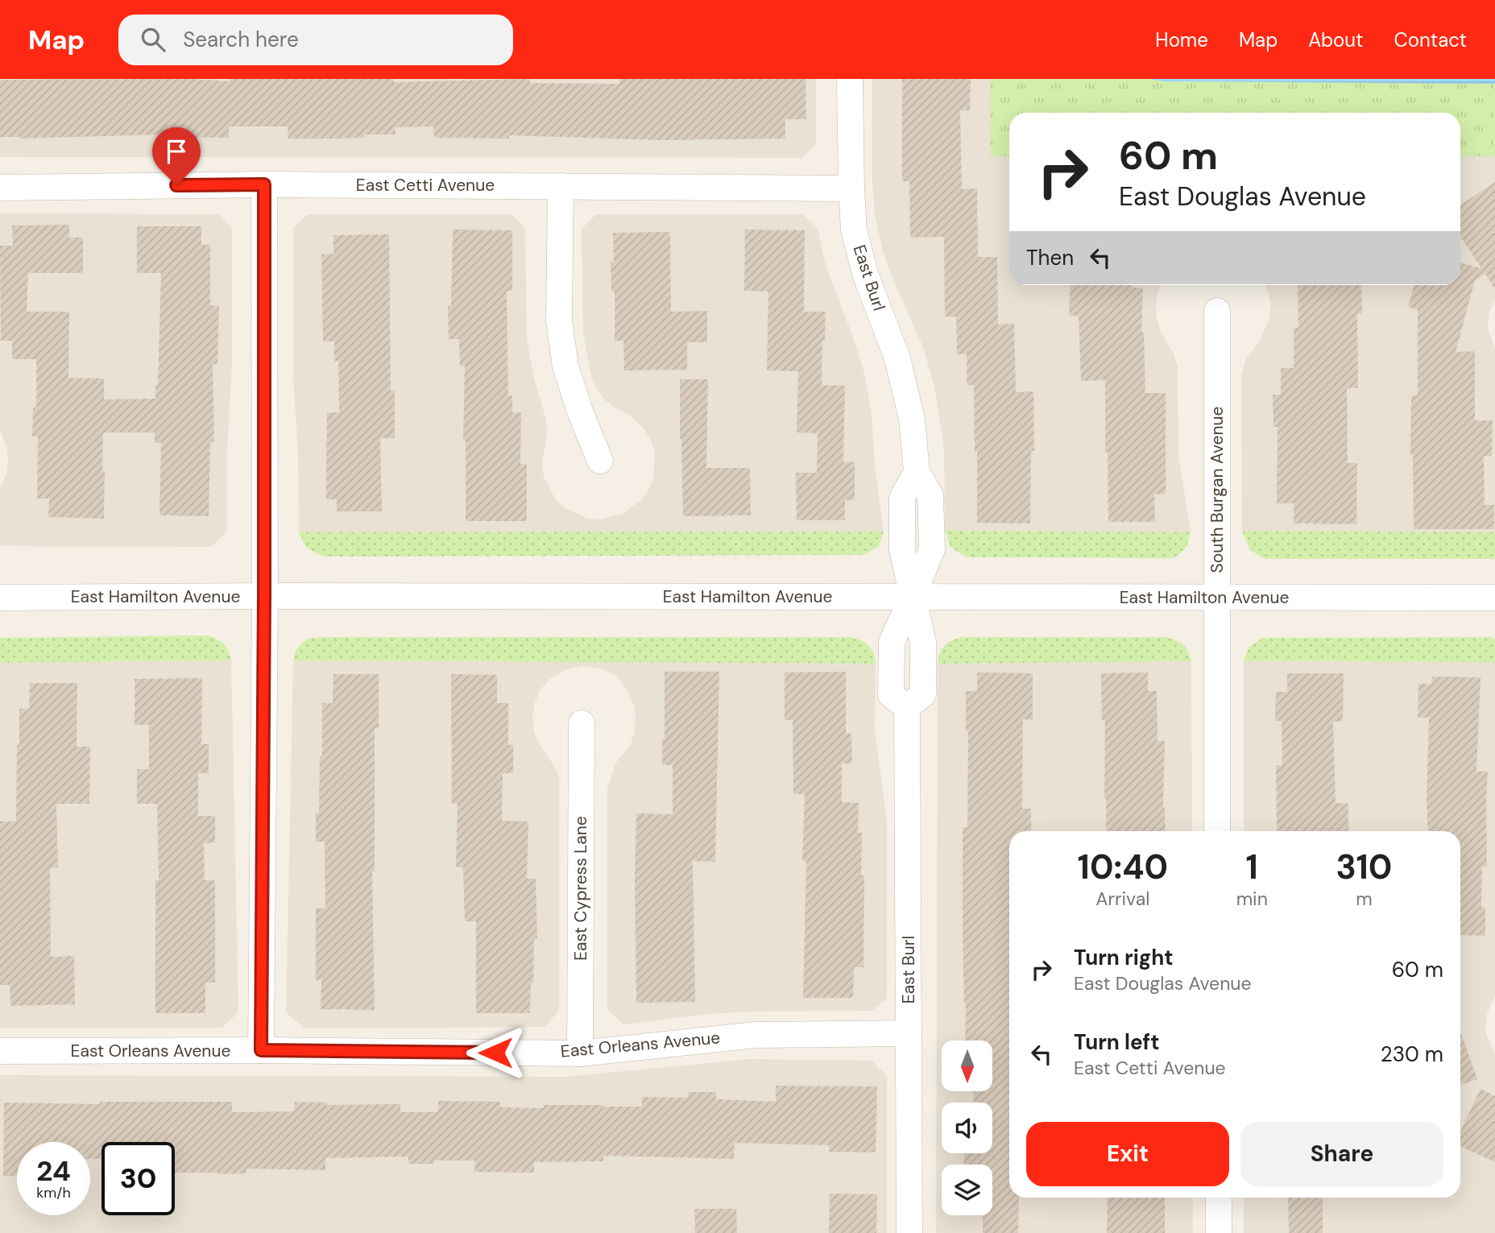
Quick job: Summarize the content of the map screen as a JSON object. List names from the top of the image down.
{
  "streets": {
    "street": [
      "East Cetti Avenue",
      "East Burl",
      "South Burgan Avenue",
      "East Hamilton Avenue",
      "East Cypress Lane",
      "East Orleans Avenue"
    ]
  },
  "crossings": [
    ["East Cetti Avenue", "East Burl"],
    ["East Burl", "East Hamilton Avenue"],
    ["East Burl", "East Orleans Avenue"],
    ["South Burgan Avenue", "East Hamilton Avenue"],
    ["East Cypress Lane", "East Orleans Avenue"]
  ],
  "north": "bottom",
  "page": {
    "header": "Map",
    "search": "Search here",
    "nav": [
      "Home",
      "Map",
      "About",
      "Contact"
    ],
    "turn": ["60 m", "East Douglas Avenue"],
    "then": "Then",
    "eta": [
      "10:40",
      "Arrival",
      "1",
      "min",
      "310",
      "m"
    ],
    "list": [
      {
        "name": "Turn right",
        "note": "East Douglas Avenue",
        "value": "60 m"
      },
      {
        "name": "Turn left",
        "note": "East Cetti Avenue",
        "value": "230 m"
      }
    ],
    "buttons": ["Exit", "Share"],
    "speed": "24 km/h",
    "limit": "30"
  }
}
